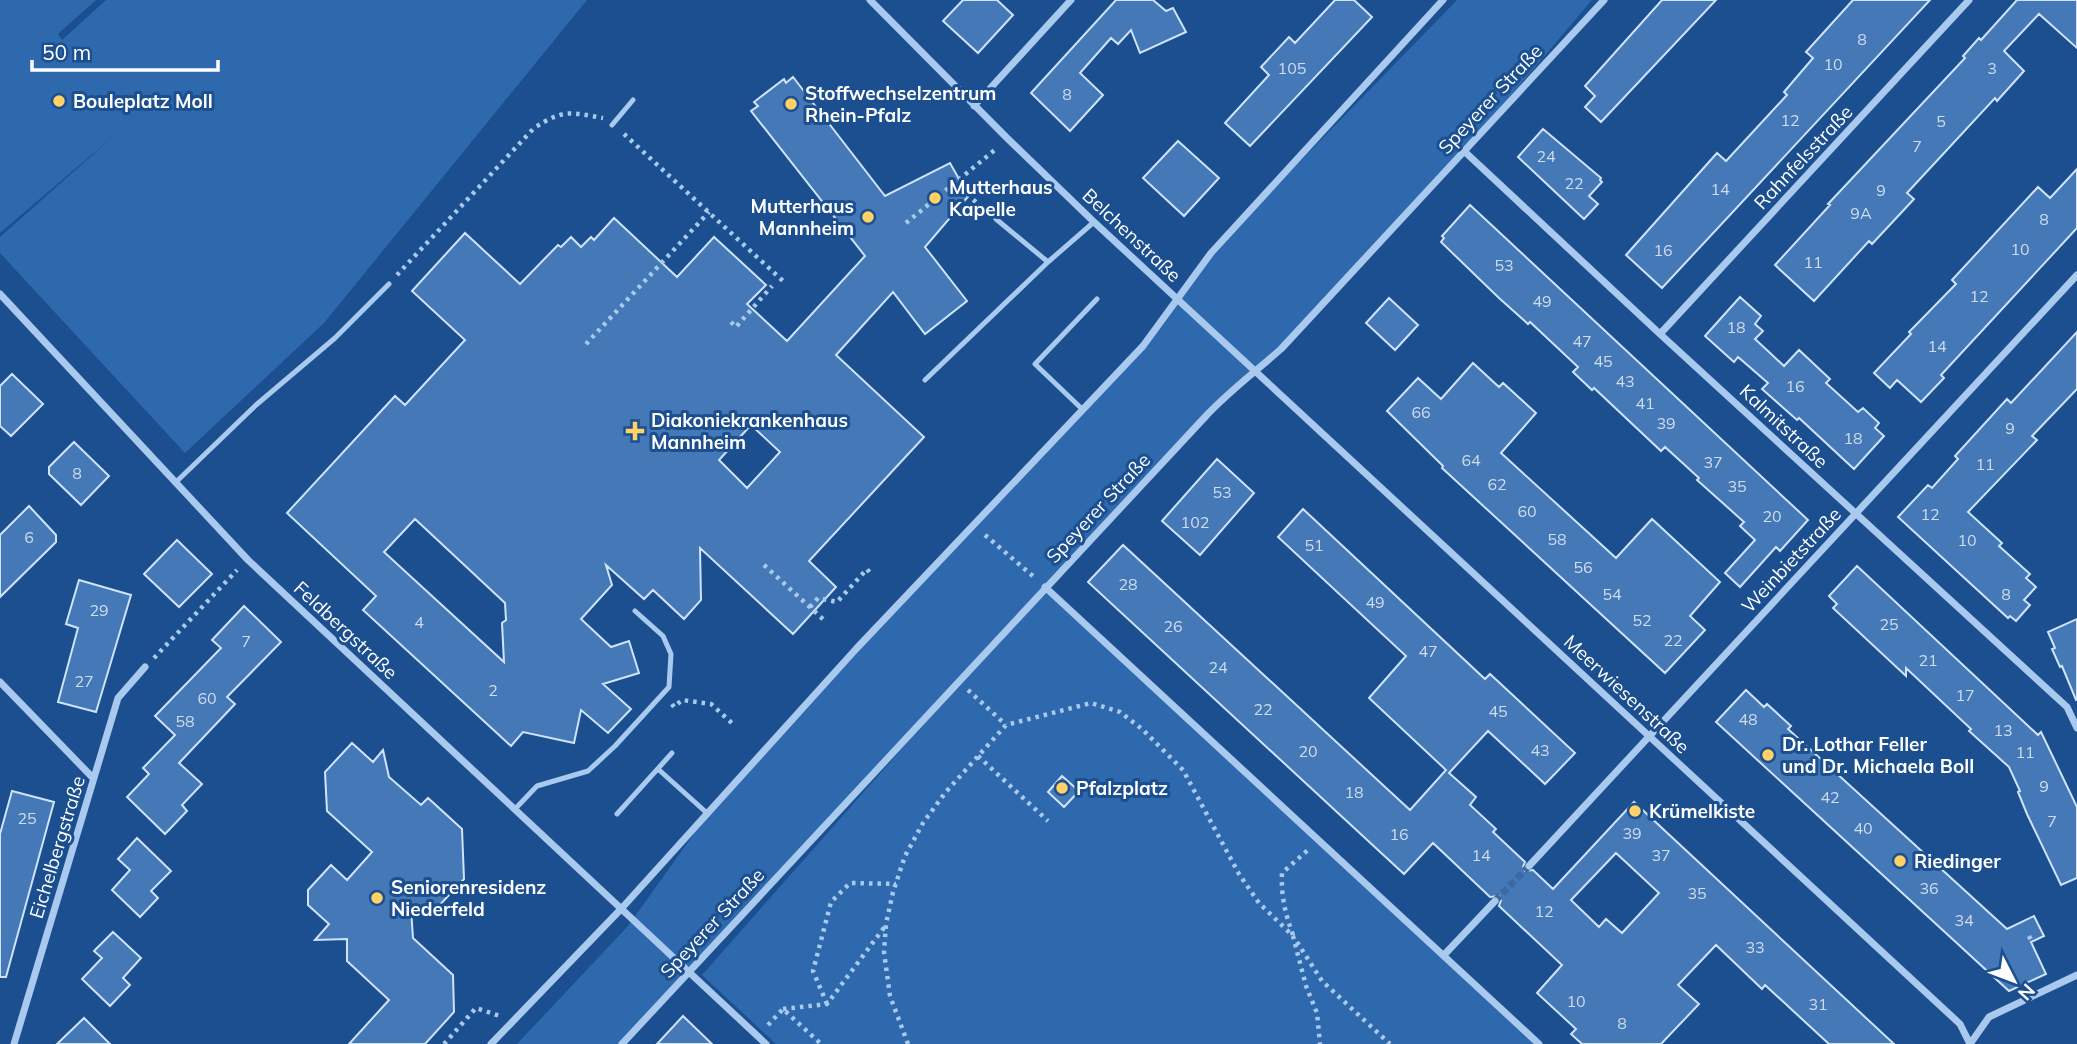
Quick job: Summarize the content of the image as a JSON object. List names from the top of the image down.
{
  "streets": {
    "street": [
      "Speyerer Straße",
      "Rahnfelsstraße",
      "Belchenstraße",
      "Kalmitstraße",
      "Weinbietstraße",
      "Feldbergstraße",
      "Meerwiesenstraße",
      "Eichelbergstraße"
    ]
  },
  "crossings": [
    ["Speyerer Straße", "Belchenstraße"],
    ["Speyerer Straße", "Kalmitstraße"],
    ["Speyerer Straße", "Feldbergstraße"],
    ["Speyerer Straße", "Meerwiesenstraße"],
    ["Rahnfelsstraße", "Kalmitstraße"],
    ["Belchenstraße", "Meerwiesenstraße"],
    ["Kalmitstraße", "Weinbietstraße"],
    ["Weinbietstraße", "Meerwiesenstraße"]
  ],
  "places": {
    "other": [
      "Bouleplatz Moll",
      "Stoffwechselzentrum Rhein-Pfalz",
      "Mutterhaus Kapelle",
      "Mutterhaus Mannheim",
      "Dr. Lothar Feller und Dr. Michaela Boll",
      "Pfalzplatz",
      "Krümelkiste",
      "Riedinger",
      "Seniorenresidenz Niederfeld"
    ],
    "health": ["Diakoniekrankenhaus Mannheim"]
  },
  "house_numbers": [
    "8",
    "10",
    "105",
    "3",
    "8",
    "12",
    "5",
    "7",
    "24",
    "22",
    "14",
    "9",
    "9A",
    "8",
    "10",
    "16",
    "11",
    "53",
    "12",
    "49",
    "18",
    "47",
    "14",
    "45",
    "43",
    "16",
    "41",
    "66",
    "39",
    "9",
    "18",
    "64",
    "37",
    "11",
    "8",
    "62",
    "35",
    "53",
    "60",
    "12",
    "20",
    "102",
    "6",
    "58",
    "10",
    "51",
    "56",
    "28",
    "54",
    "8",
    "49",
    "29",
    "52",
    "4",
    "25",
    "26",
    "22",
    "7",
    "47",
    "21",
    "24",
    "27",
    "2",
    "17",
    "60",
    "22",
    "45",
    "48",
    "58",
    "13",
    "43",
    "20",
    "11",
    "9",
    "18",
    "42",
    "25",
    "7",
    "40",
    "39",
    "16",
    "14",
    "37",
    "36",
    "35",
    "12",
    "34",
    "33",
    "10",
    "31",
    "8"
  ],
  "scale_bar": "50 m",
  "north": "bottom right"
}
